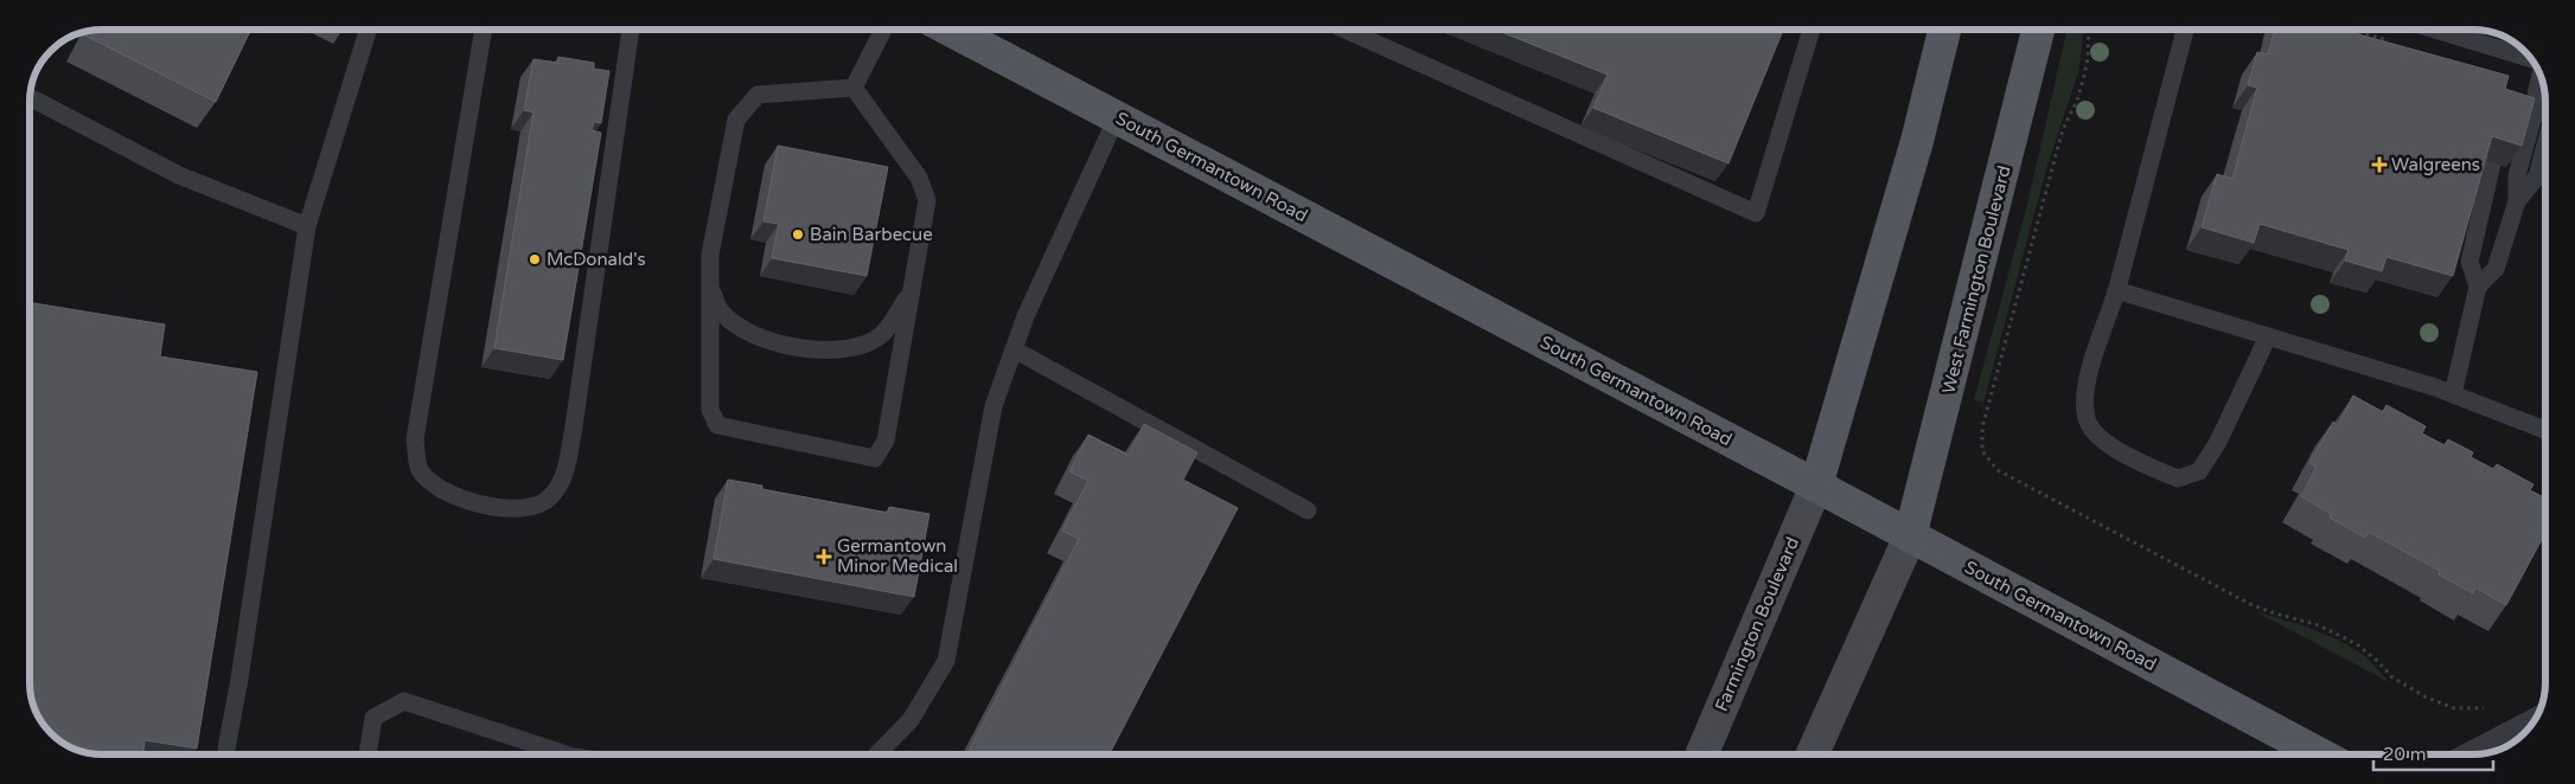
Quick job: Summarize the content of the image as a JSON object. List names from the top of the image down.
{
  "streets": {
    "main road": ["South Germantown Road", "West Farmington Boulevard", "Farmington Boulevard"]
  },
  "crossings": [
    ["South Germantown Road", "West Farmington Boulevard"],
    ["South Germantown Road", "Farmington Boulevard"]
  ],
  "places": {
    "health": ["Walgreens", "Germantown Minor Medical"],
    "other": ["Bain Barbecue", "McDonald's"]
  },
  "scale_bar": "20 m"
}
